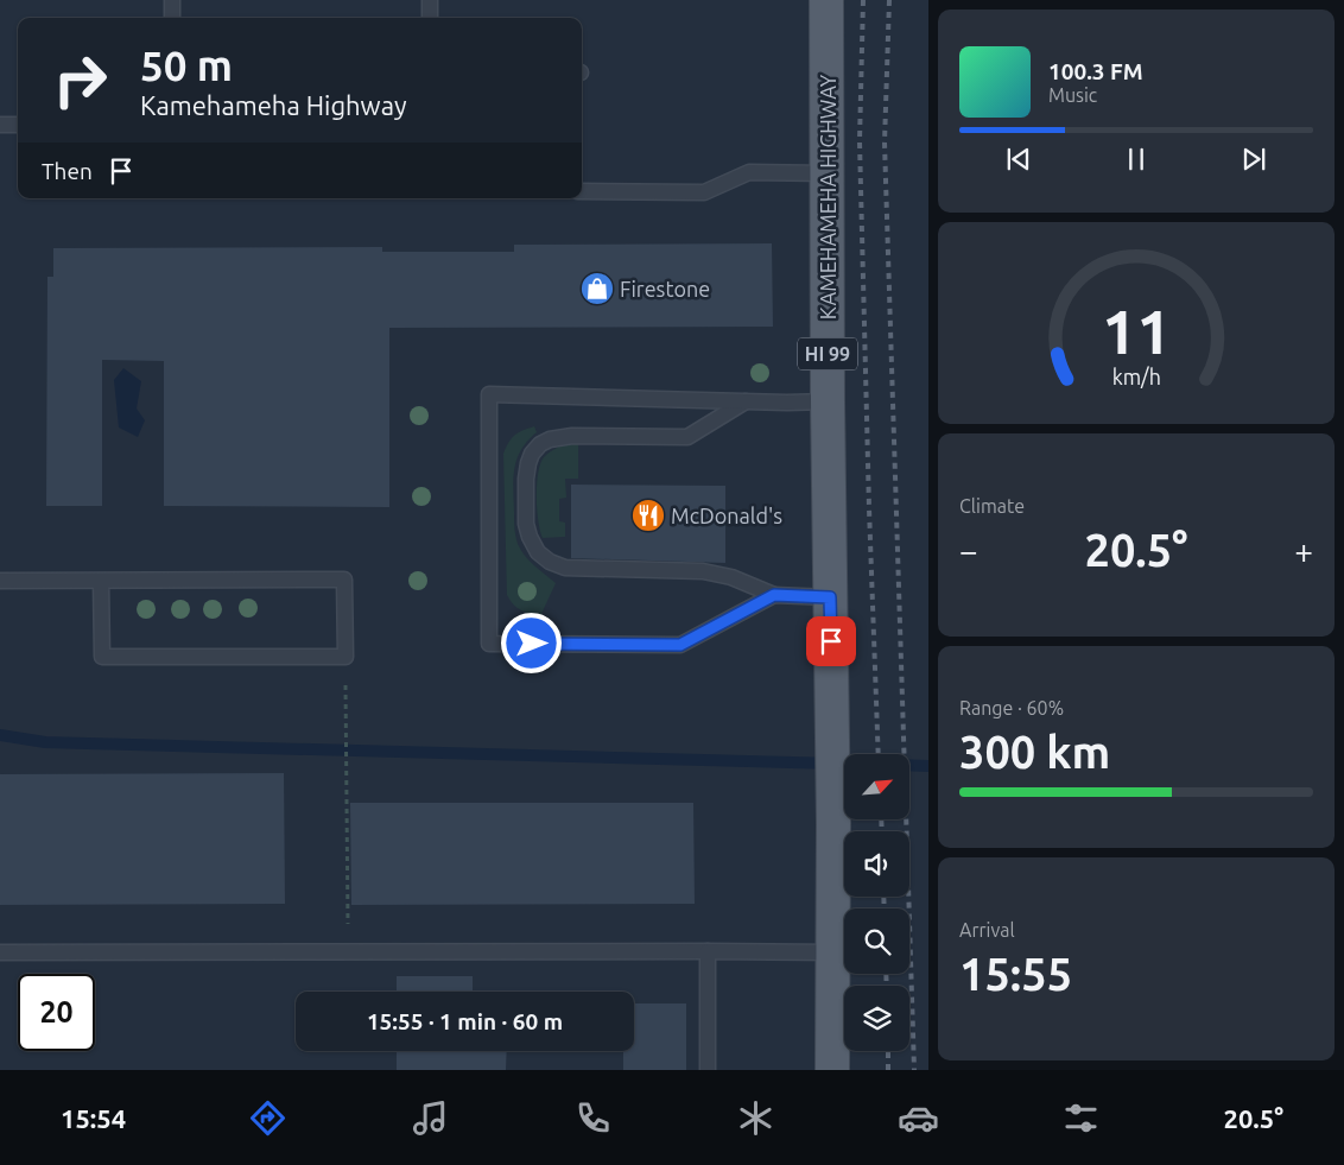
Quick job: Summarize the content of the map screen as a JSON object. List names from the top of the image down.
{
  "streets": {
    "main road": ["KAMEHAMEHA HIGHWAY", "HI 99"]
  },
  "places": {
    "shop": ["Firestone"],
    "restaurant": ["McDonald's"]
  },
  "north": "top right",
  "page": {
    "turn": ["50 m", "Kamehameha Highway"],
    "song": ["100.3 FM", "Music"],
    "then": "Then",
    "tile": [
      "Climate",
      ["Range · 60%", "300 km"],
      ["Arrival", "15:55"]
    ],
    "heat": ["−", "20.5°", "+"],
    "limit": "20",
    "trip": "15:55 · 1 min · 60 m",
    "tabs": ["15:54", "20.5°"],
    "gauge": ["11", "km/h"]
  }
}
